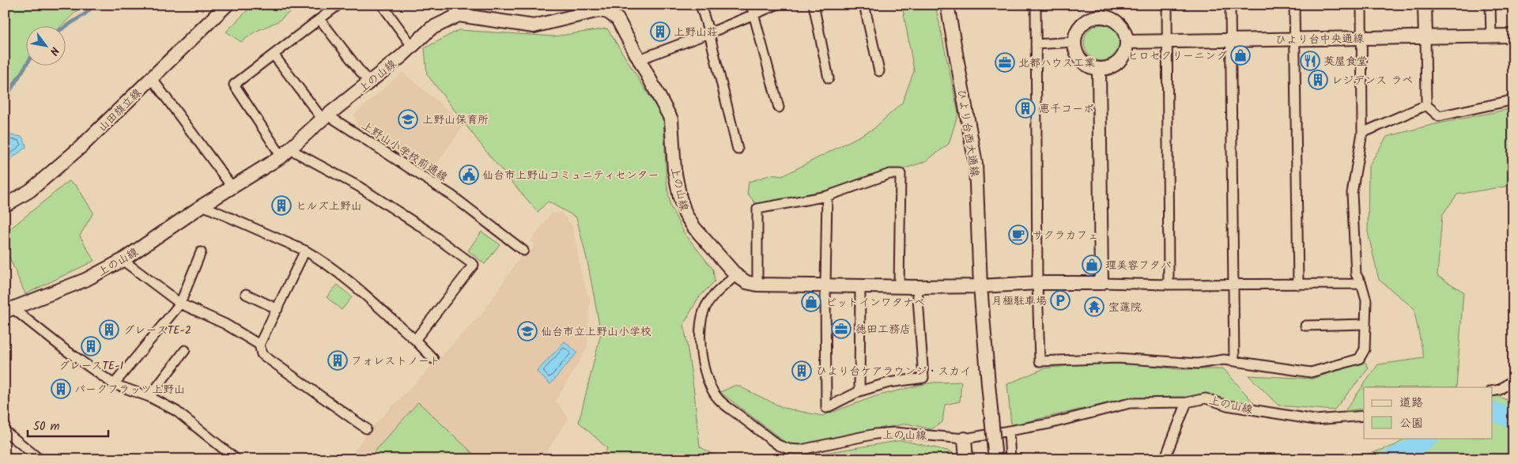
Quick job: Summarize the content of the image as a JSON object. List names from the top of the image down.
{
  "streets": {
    "street": [
      "ひより台中央通線",
      "上の山線",
      "山田旗立線",
      "ひより台西大通線",
      "上野山小学校前通線"
    ]
  },
  "crossings": [
    ["上の山線", "上野山小学校前通線"]
  ],
  "places": {
    "building": [
      "上野山荘",
      "レジデンス ラペ",
      "恵千コーポ",
      "ヒルズ上野山",
      "グレースTE-2",
      "グレースTE-1",
      "フォレストノート",
      "ひより台ケアラウンジ・スカイ",
      "パークフラッツ上野山"
    ],
    "shop": ["ヒロセクリーニング", "理美容フタバ", "ピットインワタナベ"],
    "restaurant": ["英屋食堂"],
    "office": ["北都ハウス工業", "徳田工務店"],
    "school or university": ["上野山保育所", "仙台市立上野山小学校"],
    "public building": ["仙台市上野山コミュニティセンター"],
    "cafe": ["サクラカフェ"],
    "parking": ["月極駐車場"],
    "temple": ["宝蓮院"]
  },
  "legend": ["道路", "公園"],
  "scale_bar": "50 m",
  "north": "bottom right"
}
